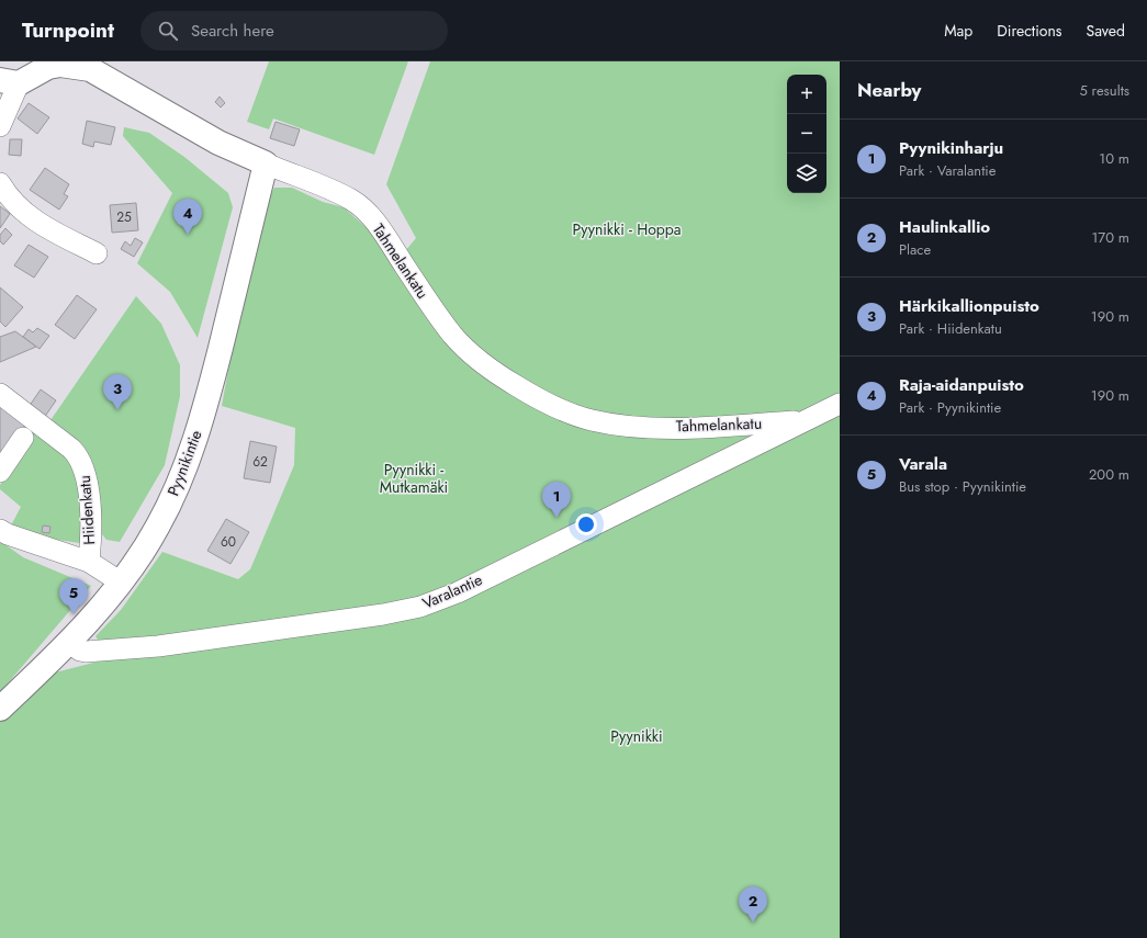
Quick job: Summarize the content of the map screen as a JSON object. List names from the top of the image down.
{
  "streets": {
    "street": [
      "Tahmelankatu",
      "Pyynikintie",
      "Hiidenkatu",
      "Varalantie"
    ]
  },
  "crossings": [
    ["Tahmelankatu", "Pyynikintie"],
    ["Tahmelankatu", "Varalantie"],
    ["Pyynikintie", "Varalantie"]
  ],
  "parks": ["Pyynikki - Hoppa", "Pyynikki - Mutkamäki", "Pyynikki"],
  "house_numbers": ["25", "62", "60"],
  "page": {
    "header": "Turnpoint",
    "search": "Search here",
    "nav": ["Map", "Directions", "Saved"],
    "heading": ["Nearby", "5 results"],
    "map_buttons": ["+", "−"],
    "list": [
      {
        "mark": "1",
        "name": "Pyynikinharju",
        "note": "Park · Varalantie",
        "value": "10 m"
      },
      {
        "mark": "2",
        "name": "Haulinkallio",
        "note": "Place",
        "value": "170 m"
      },
      {
        "mark": "3",
        "name": "Härkikallionpuisto",
        "note": "Park · Hiidenkatu",
        "value": "190 m"
      },
      {
        "mark": "4",
        "name": "Raja-aidanpuisto",
        "note": "Park · Pyynikintie",
        "value": "190 m"
      },
      {
        "mark": "5",
        "name": "Varala",
        "note": "Bus stop · Pyynikintie",
        "value": "200 m"
      }
    ],
    "pins": [
      "4",
      "3",
      "1",
      "5",
      "2"
    ]
  }
}
